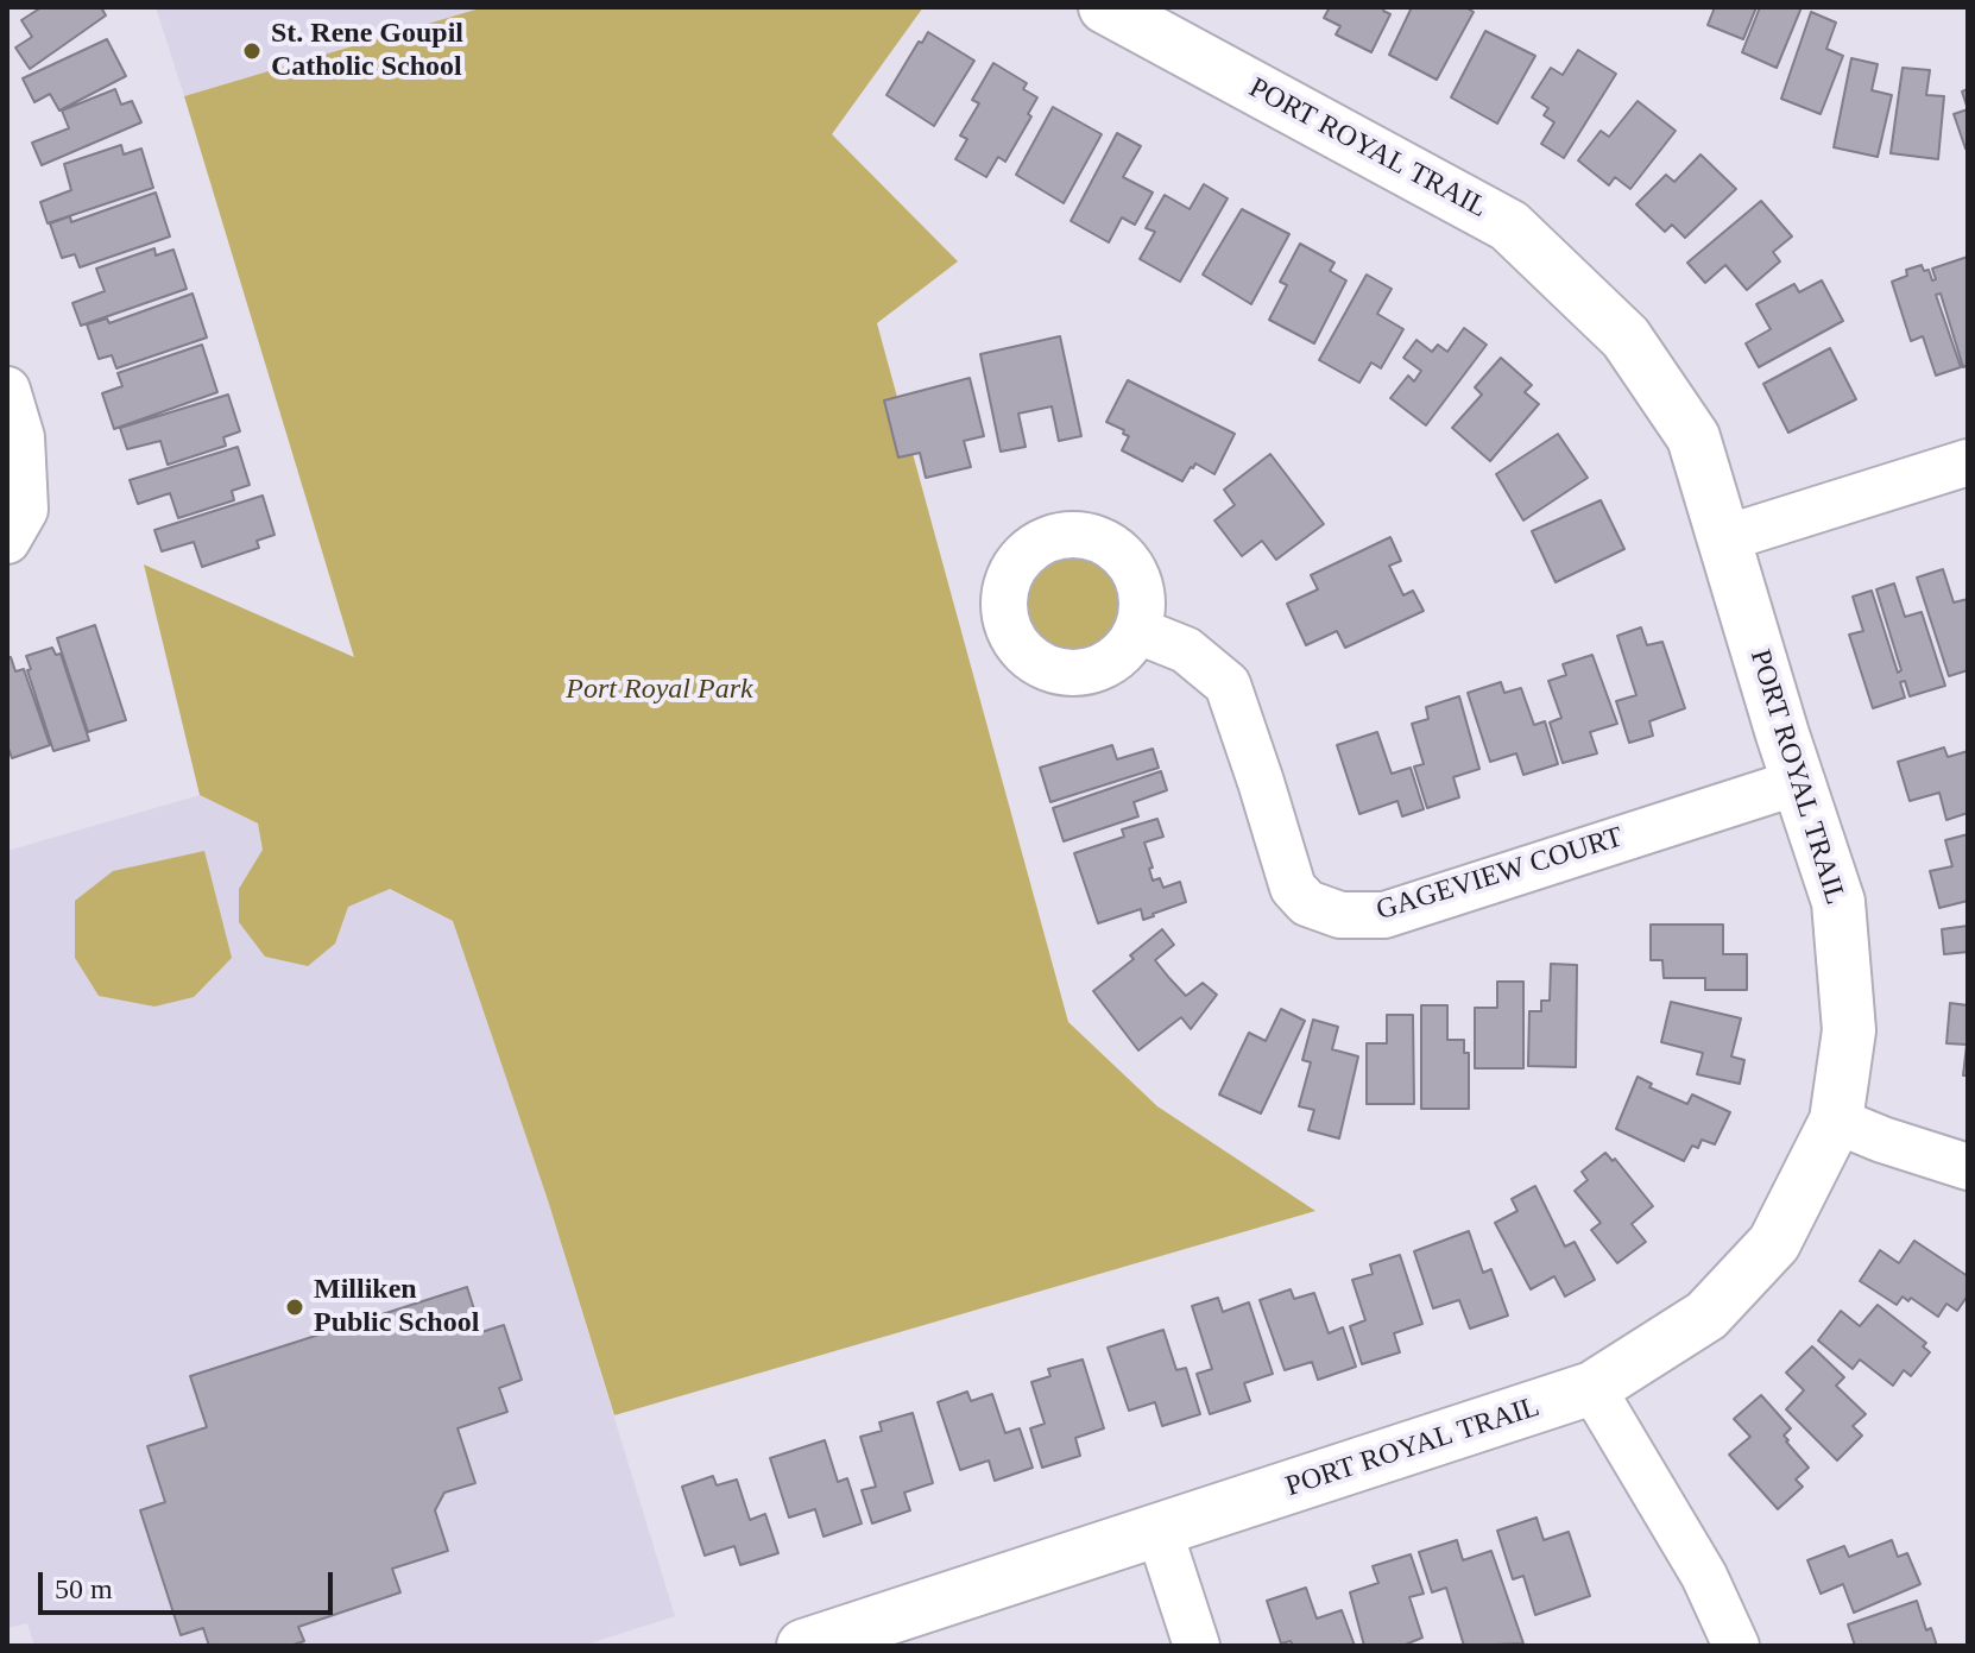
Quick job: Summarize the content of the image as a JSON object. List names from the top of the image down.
{
  "streets": {
    "street": ["PORT ROYAL TRAIL", "GAGEVIEW COURT"]
  },
  "crossings": [
    ["PORT ROYAL TRAIL", "GAGEVIEW COURT"]
  ],
  "parks": ["Port Royal Park"],
  "places": ["St. Rene Goupil Catholic School", "Milliken Public School"],
  "scale_bar": "50 m"
}
